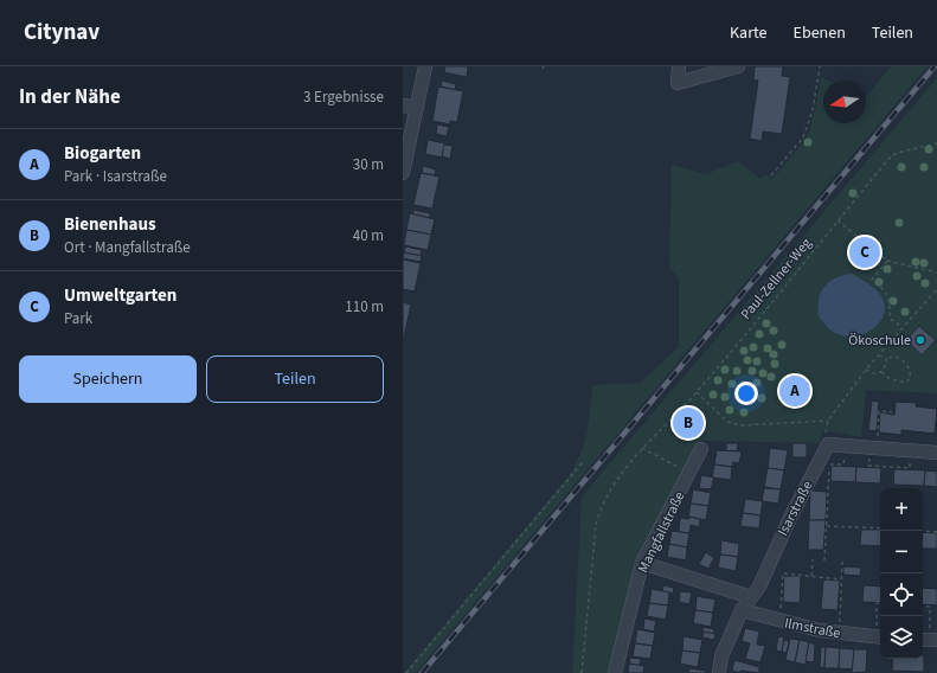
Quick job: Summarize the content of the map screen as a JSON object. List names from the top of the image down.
{
  "streets": {
    "street": ["Isarstraße", "Mangfallstraße", "Ilmstraße"],
    "path": ["Paul-Zellner-Weg"]
  },
  "crossings": [
    ["Isarstraße", "Ilmstraße"]
  ],
  "places": ["Ökoschule"],
  "north": "left",
  "page": {
    "header": "Citynav",
    "nav": ["Karte", "Ebenen", "Teilen"],
    "heading": ["In der Nähe", "3 Ergebnisse"],
    "list": [
      {
        "mark": "A",
        "name": "Biogarten",
        "note": "Park · Isarstraße",
        "value": "30 m"
      },
      {
        "mark": "B",
        "name": "Bienenhaus",
        "note": "Ort · Mangfallstraße",
        "value": "40 m"
      },
      {
        "mark": "C",
        "name": "Umweltgarten",
        "note": "Park",
        "value": "110 m"
      }
    ],
    "pins": ["C", "A", "B"],
    "buttons": ["Speichern", "Teilen"],
    "map_buttons": ["+", "−"]
  }
}
